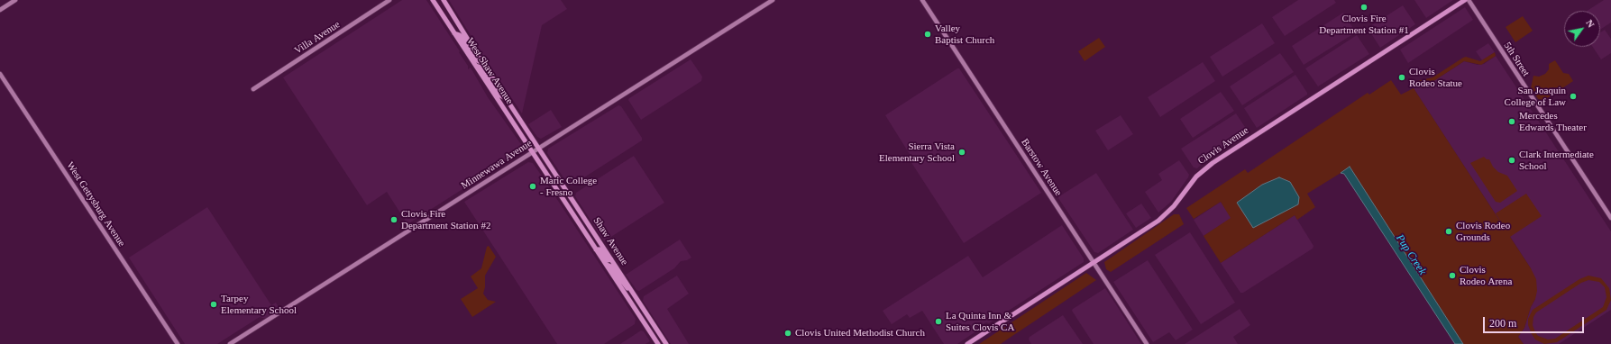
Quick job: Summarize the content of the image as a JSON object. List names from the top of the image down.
{
  "streets": {
    "main road": [
      "Villa Avenue",
      "5th Street",
      "West Shaw Avenue",
      "Clovis Avenue",
      "Minnewawa Avenue",
      "Barstow Avenue",
      "West Gettysburg Avenue",
      "Shaw Avenue"
    ]
  },
  "crossings": [
    ["West Shaw Avenue", "Minnewawa Avenue"],
    ["West Shaw Avenue", "Shaw Avenue"],
    ["Clovis Avenue", "Barstow Avenue"],
    ["Minnewawa Avenue", "Shaw Avenue"]
  ],
  "water": ["Pup Creek"],
  "places": [
    "Clovis Fire Department Station #1",
    "Valley Baptist Church",
    "Clovis Rodeo Statue",
    "San Joaquin College of Law",
    "Mercedes Edwards Theater",
    "Sierra Vista Elementary School",
    "Clark Intermediate School",
    "Maric College - Fresno",
    "Clovis Fire Department Station #2",
    "Clovis Rodeo Grounds",
    "Clovis Rodeo Arena",
    "Tarpey Elementary School",
    "La Quinta Inn & Suites Clovis CA",
    "Clovis United Methodist Church"
  ],
  "scale_bar": "200 m",
  "north": "top right"
}
